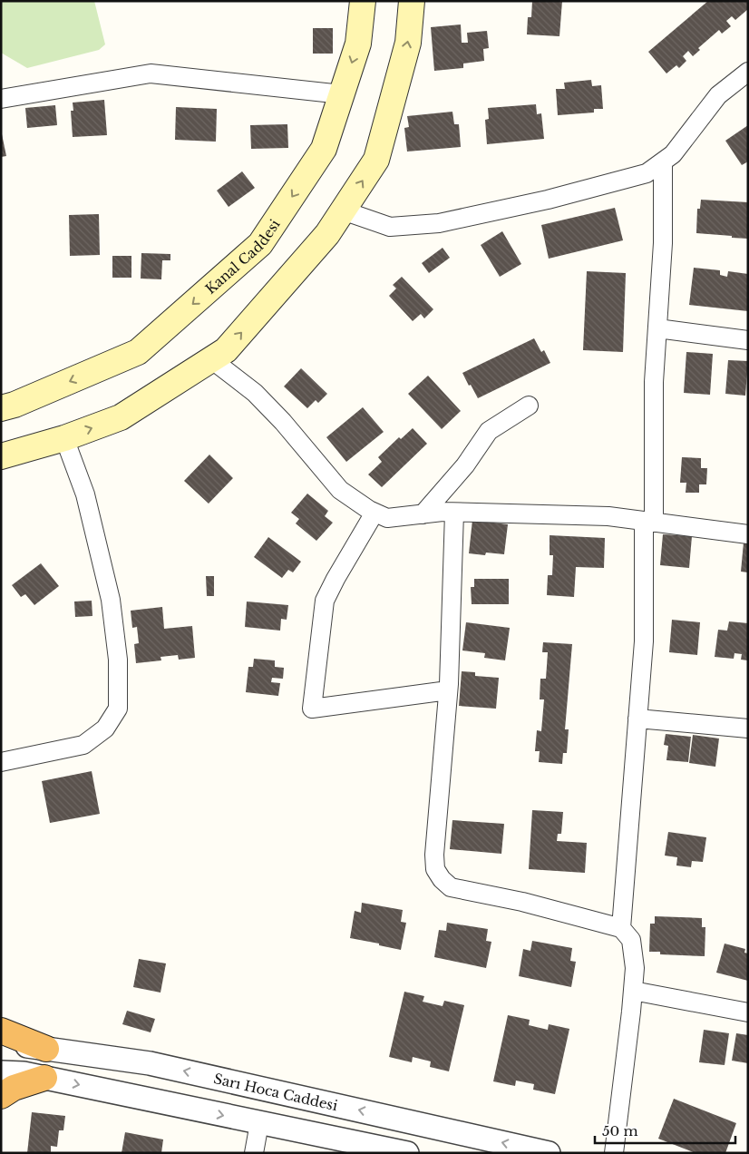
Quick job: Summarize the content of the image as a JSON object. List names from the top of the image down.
{
  "streets": {
    "main road": ["Kanal Caddesi"],
    "street": ["Sarı Hoca Caddesi"]
  },
  "scale_bar": "50 m"
}
